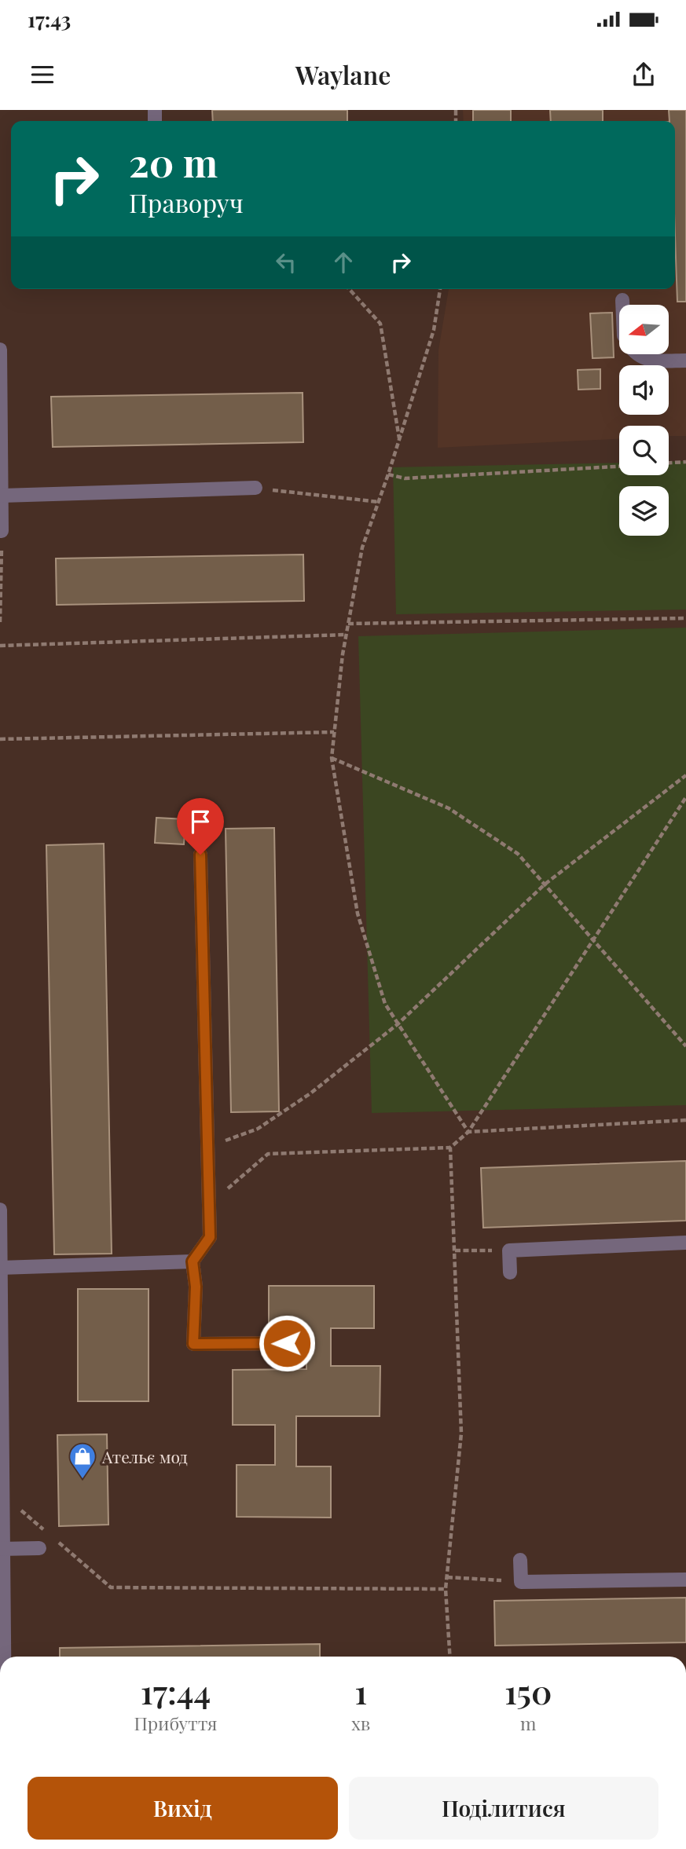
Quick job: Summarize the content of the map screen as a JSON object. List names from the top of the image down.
{
  "places": {
    "shop": ["Ательє мод"]
  },
  "north": "left",
  "page": {
    "status": "17:43",
    "header": "Waylane",
    "turn": ["20 m", "Праворуч"],
    "eta": [
      "17:44",
      "Прибуття",
      "1",
      "хв",
      "150",
      "m"
    ],
    "buttons": ["Вихід", "Поділитися"]
  }
}
